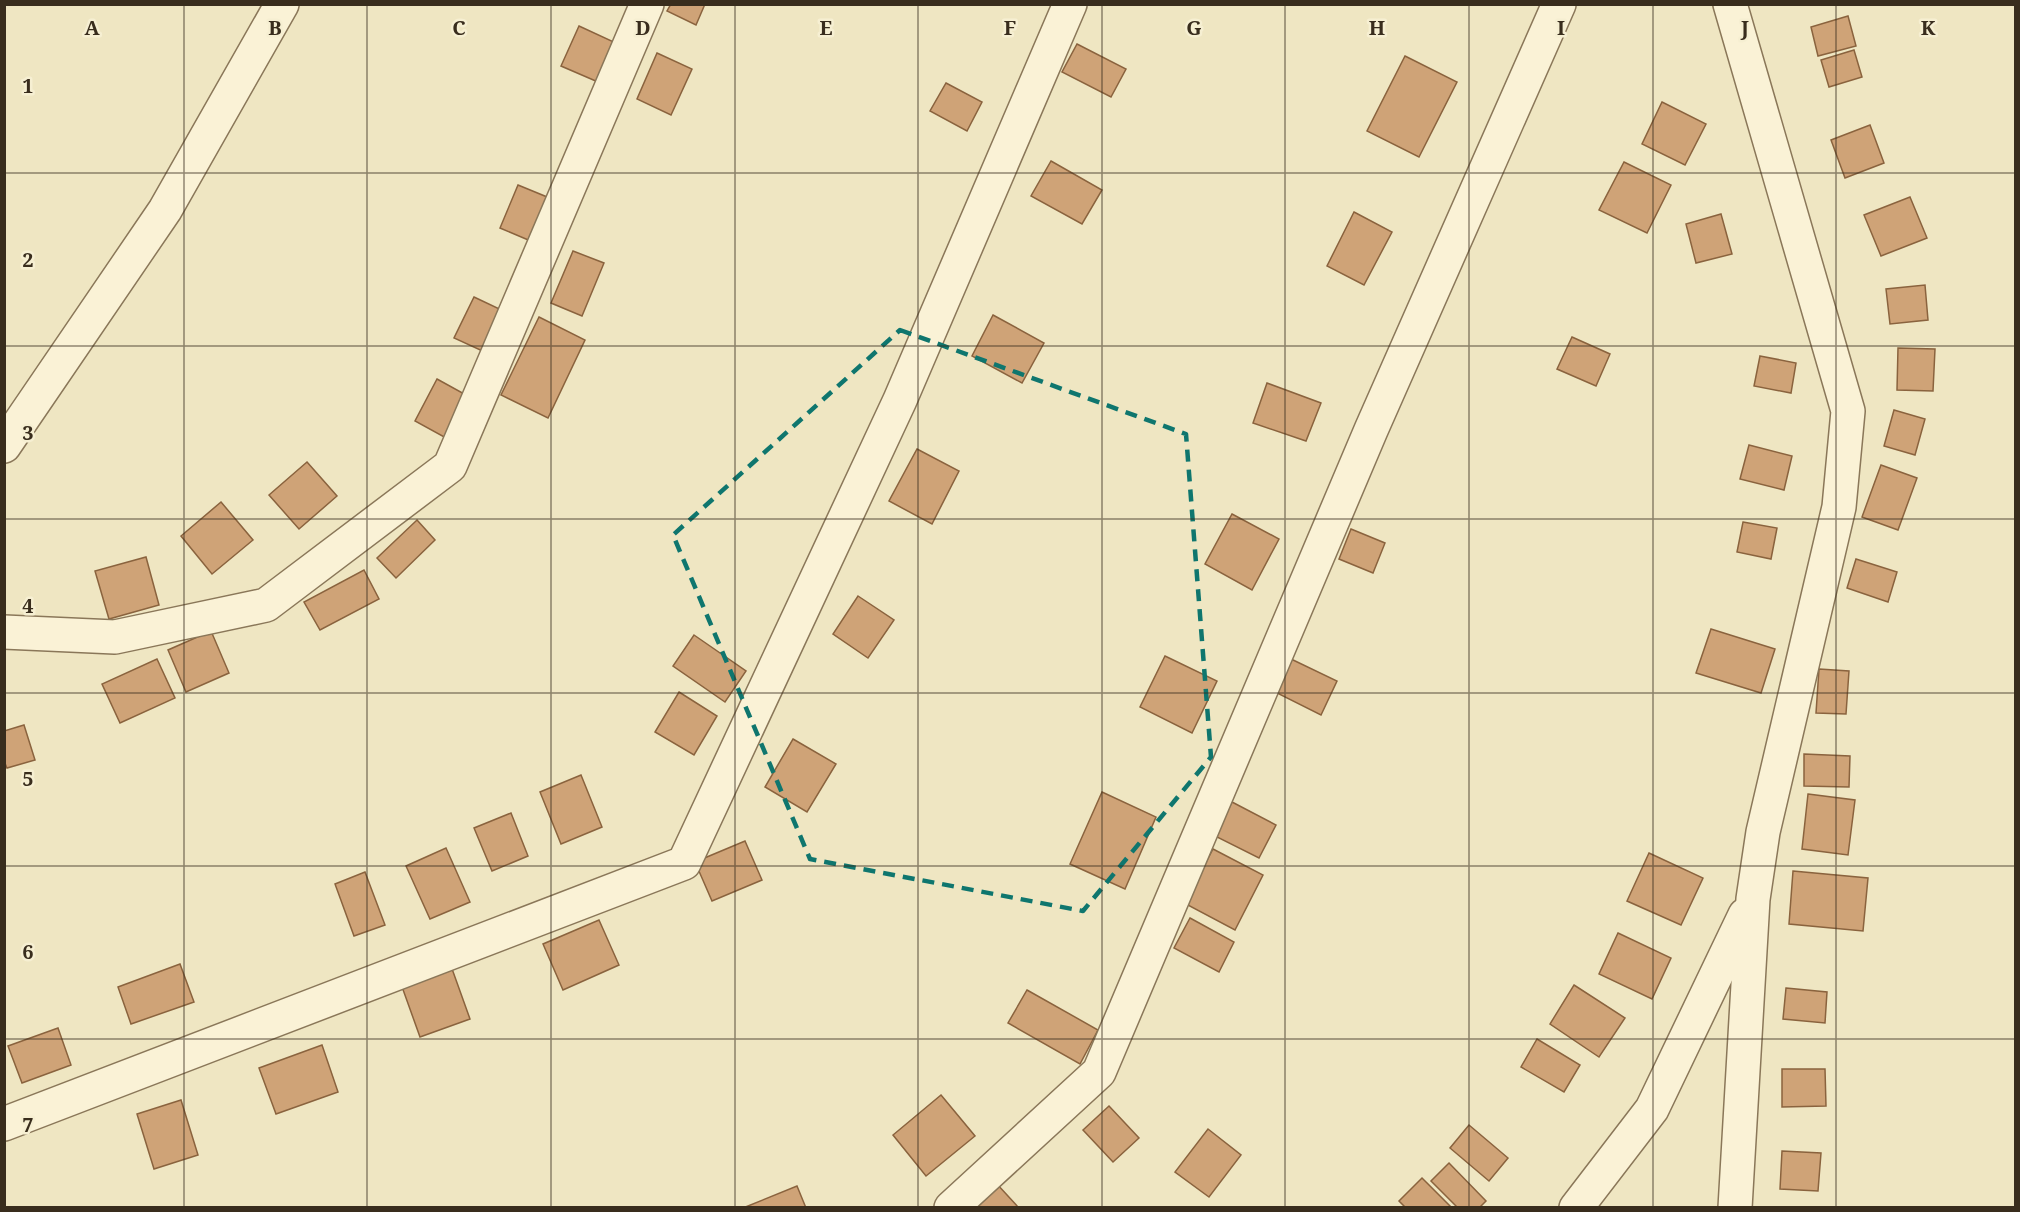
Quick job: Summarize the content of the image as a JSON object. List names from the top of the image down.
{
  "grid": {
    "columns": [
      "A",
      "B",
      "C",
      "D",
      "E",
      "F",
      "G",
      "H",
      "I",
      "J",
      "K"
    ],
    "rows": [
      "1",
      "2",
      "3",
      "4",
      "5",
      "6",
      "7"
    ]
  }
}
